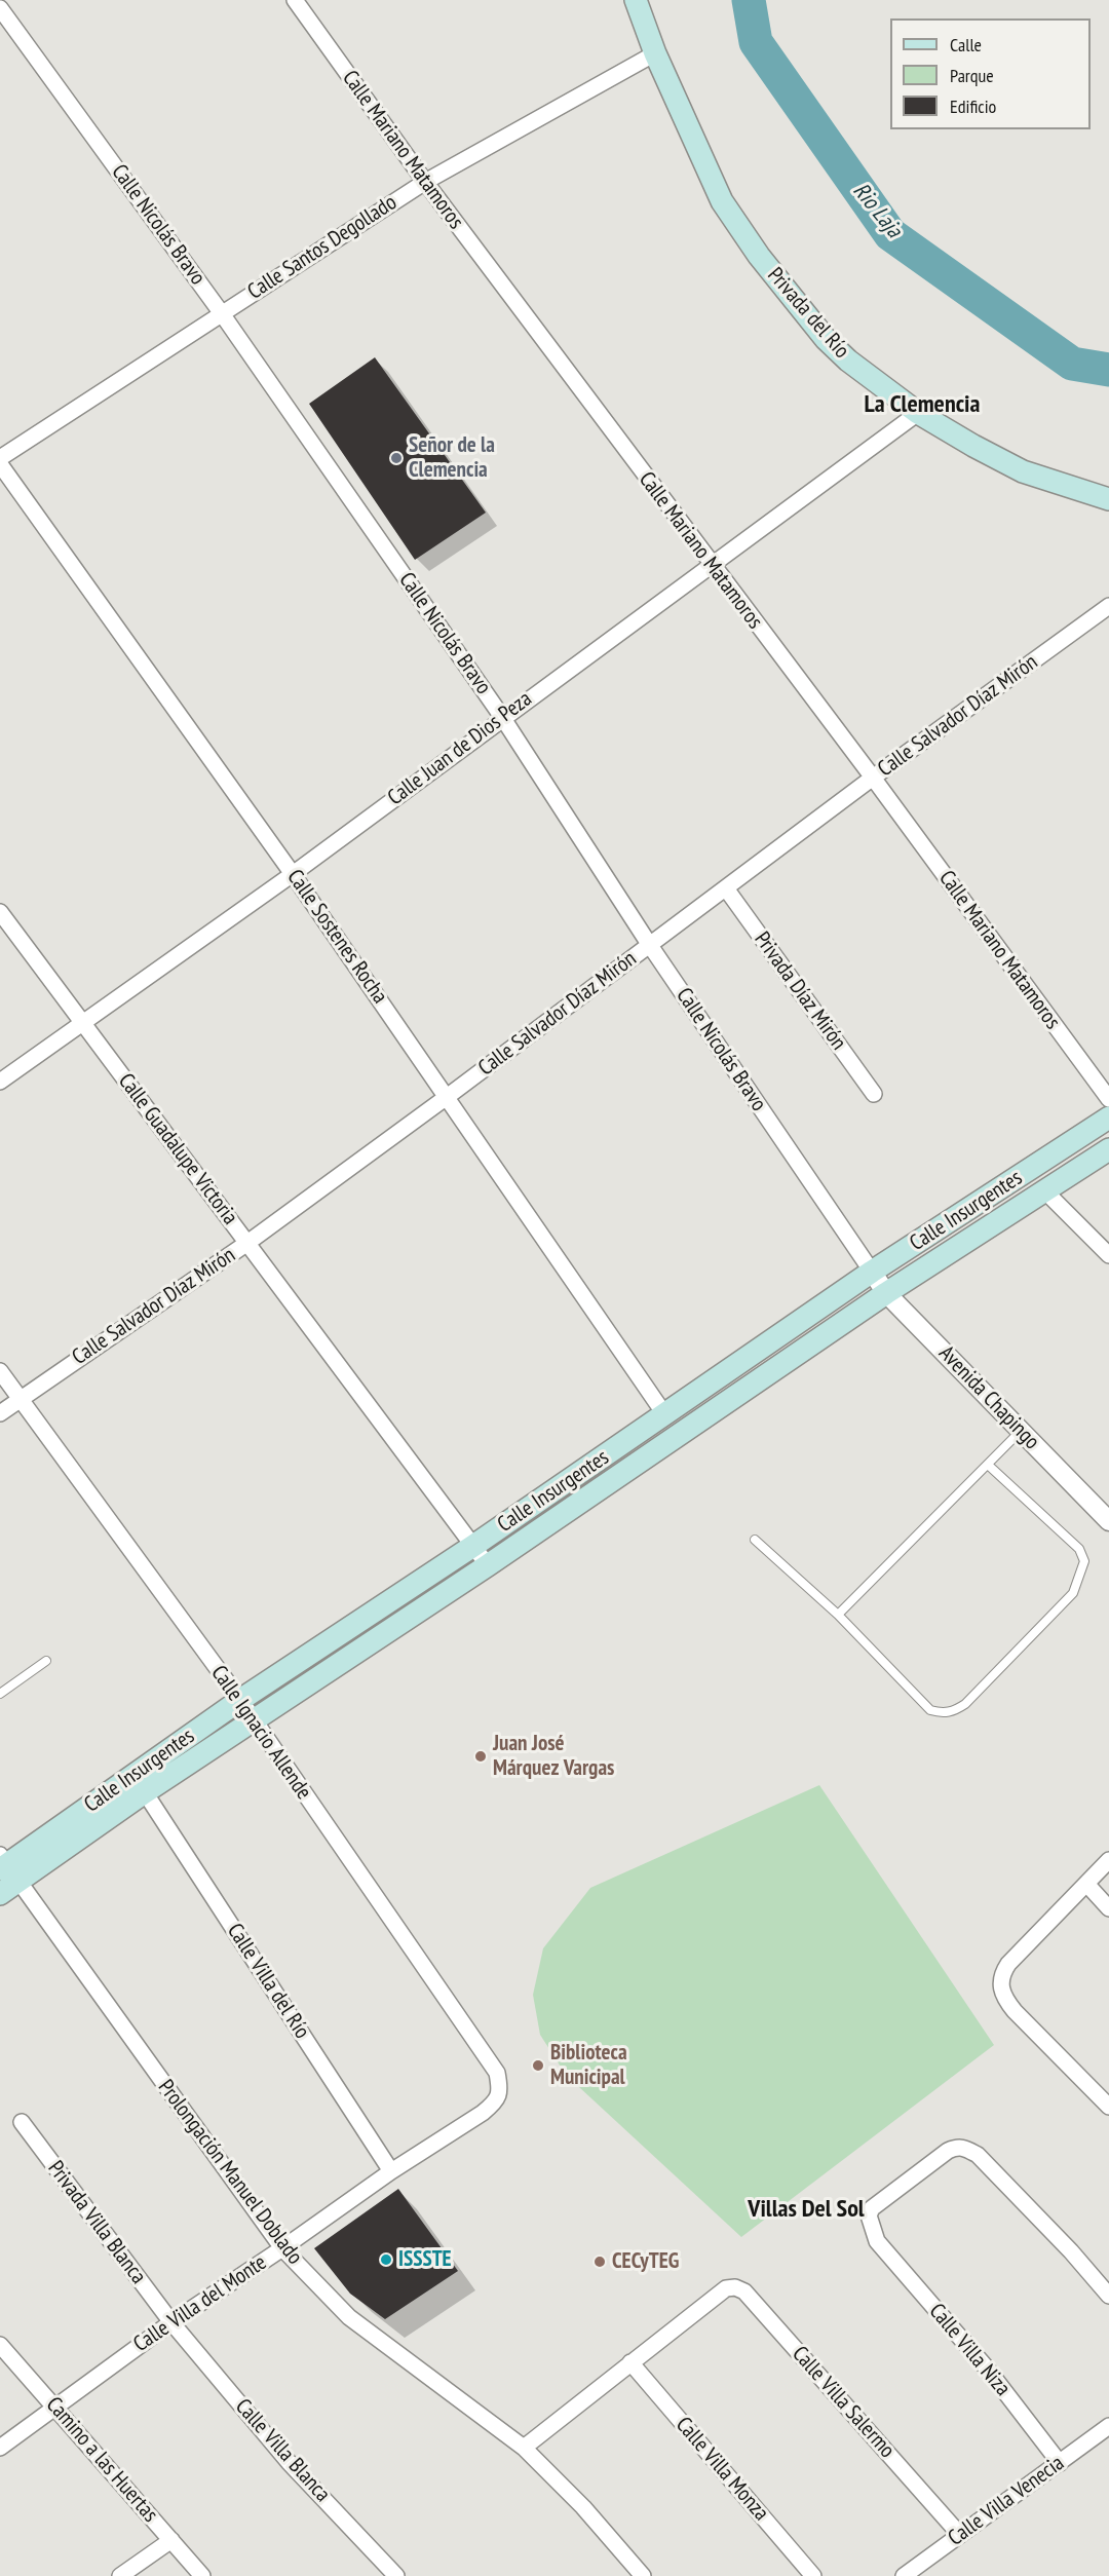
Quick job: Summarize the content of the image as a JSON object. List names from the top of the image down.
{
  "streets": {
    "main road": ["Privada del Río", "Calle Insurgentes"],
    "street": [
      "Calle Mariano Matamoros",
      "Calle Nicolás Bravo",
      "Calle Santos Degollado",
      "Calle Salvador Díaz Mirón",
      "Calle Juan de Dios Peza",
      "Calle Sostenes Rocha",
      "Privada Díaz Mirón",
      "Calle Guadalupe Victoria",
      "Avenida Chapingo",
      "Calle Ignacio Allende",
      "Calle Villa del Río",
      "Prolongación Manuel Doblado",
      "Privada Villa Blanca",
      "Calle Villa del Monte",
      "Calle Villa Niza",
      "Calle Villa Salermo",
      "Calle Villa Blanca",
      "Camino a las Huertas",
      "Calle Villa Monza",
      "Calle Villa Venecia"
    ]
  },
  "crossings": [
    ["Calle Mariano Matamoros", "Calle Santos Degollado"],
    ["Calle Mariano Matamoros", "Calle Salvador Díaz Mirón"],
    ["Calle Mariano Matamoros", "Calle Juan de Dios Peza"],
    ["Calle Nicolás Bravo", "Calle Santos Degollado"],
    ["Calle Nicolás Bravo", "Calle Salvador Díaz Mirón"],
    ["Calle Nicolás Bravo", "Calle Juan de Dios Peza"],
    ["Calle Nicolás Bravo", "Calle Insurgentes"],
    ["Calle Nicolás Bravo", "Avenida Chapingo"],
    ["Calle Santos Degollado", "Privada del Río"],
    ["Privada del Río", "Calle Juan de Dios Peza"],
    ["Calle Salvador Díaz Mirón", "Calle Sostenes Rocha"],
    ["Calle Salvador Díaz Mirón", "Privada Díaz Mirón"],
    ["Calle Salvador Díaz Mirón", "Calle Guadalupe Victoria"],
    ["Calle Salvador Díaz Mirón", "Calle Ignacio Allende"],
    ["Calle Juan de Dios Peza", "Calle Sostenes Rocha"],
    ["Calle Juan de Dios Peza", "Calle Guadalupe Victoria"],
    ["Calle Sostenes Rocha", "Calle Insurgentes"],
    ["Calle Guadalupe Victoria", "Calle Insurgentes"],
    ["Calle Insurgentes", "Avenida Chapingo"],
    ["Calle Insurgentes", "Calle Ignacio Allende"],
    ["Calle Insurgentes", "Calle Villa del Río"],
    ["Calle Insurgentes", "Prolongación Manuel Doblado"],
    ["Calle Ignacio Allende", "Calle Villa del Monte"],
    ["Calle Villa del Río", "Calle Villa del Monte"],
    ["Prolongación Manuel Doblado", "Calle Villa del Monte"],
    ["Privada Villa Blanca", "Calle Villa del Monte"],
    ["Privada Villa Blanca", "Calle Villa Blanca"],
    ["Calle Villa del Monte", "Calle Villa Blanca"],
    ["Calle Villa del Monte", "Camino a las Huertas"],
    ["Calle Villa Niza", "Calle Villa Venecia"],
    ["Calle Villa Salermo", "Calle Villa Monza"],
    ["Calle Villa Salermo", "Calle Villa Venecia"]
  ],
  "districts": ["La Clemencia", "Villas Del Sol"],
  "water": ["Rio Laja"],
  "places": [
    "Señor de la Clemencia",
    "Juan José Márquez Vargas",
    "Biblioteca Municipal",
    "ISSSTE",
    "CECyTEG"
  ],
  "legend": ["Calle", "Parque", "Edificio"]
}
